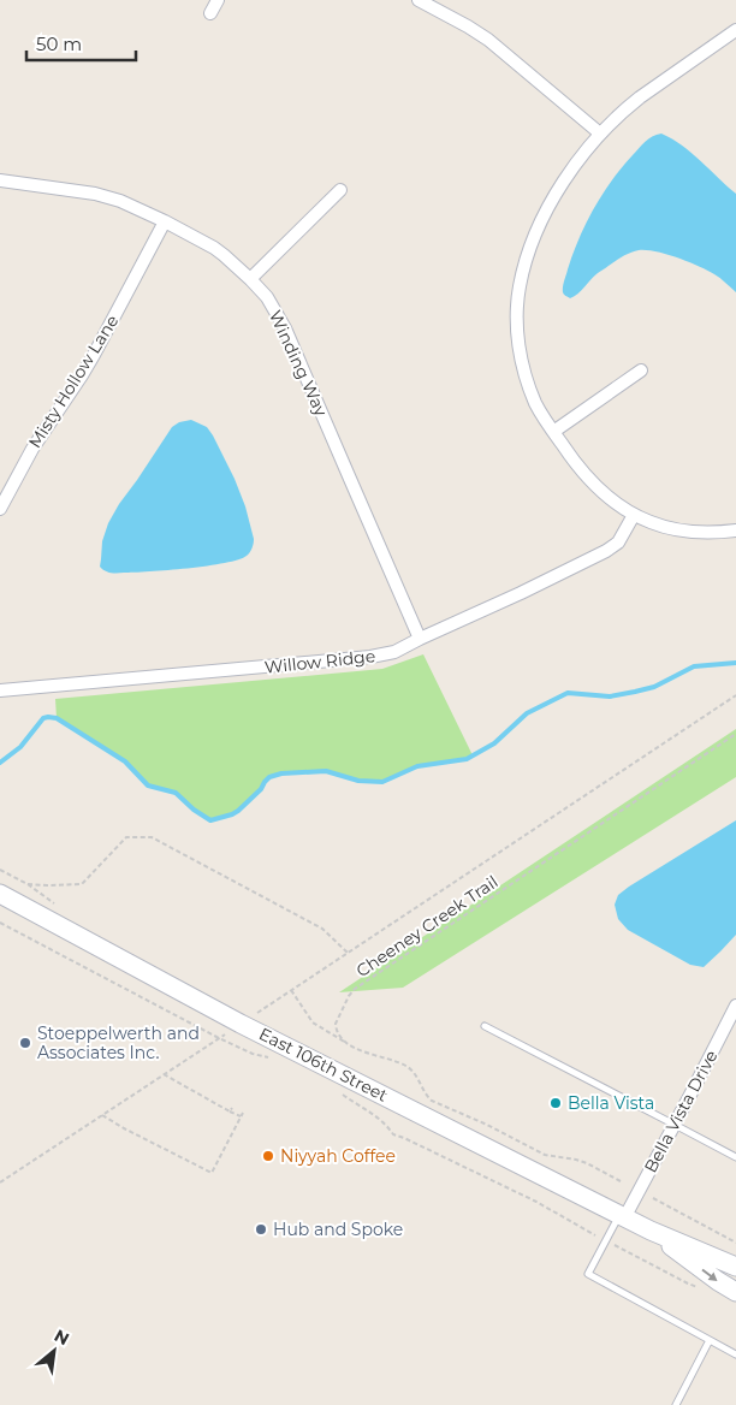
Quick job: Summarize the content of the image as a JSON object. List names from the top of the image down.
{
  "streets": {
    "main road": ["East 106th Street"],
    "street": [
      "Winding Way",
      "Misty Hollow Lane",
      "Willow Ridge",
      "Bella Vista Drive"
    ],
    "path": ["Cheeney Creek Trail"]
  },
  "crossings": [
    ["Winding Way", "Misty Hollow Lane"],
    ["Winding Way", "Willow Ridge"],
    ["East 106th Street", "Bella Vista Drive"]
  ],
  "places": [
    "Stoeppelwerth and Associates Inc.",
    "Bella Vista",
    "Niyyah Coffee",
    "Hub and Spoke"
  ],
  "scale_bar": "50 m",
  "north": "top right"
}
